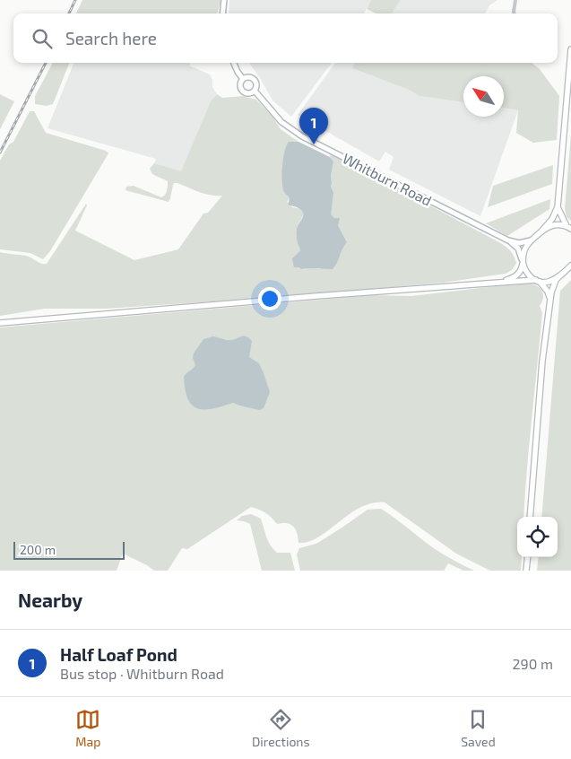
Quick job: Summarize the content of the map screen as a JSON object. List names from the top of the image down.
{
  "streets": {
    "main road": ["Whitburn Road"]
  },
  "scale_bar": "200 m",
  "north": "top left",
  "page": {
    "search": "Search here",
    "pins": "1",
    "scale": "200 m",
    "heading": "Nearby",
    "list": [
      {
        "mark": "1",
        "name": "Half Loaf Pond",
        "note": "Bus stop · Whitburn Road",
        "value": "290 m"
      }
    ],
    "nav": ["Map", "Directions", "Saved"]
  }
}
